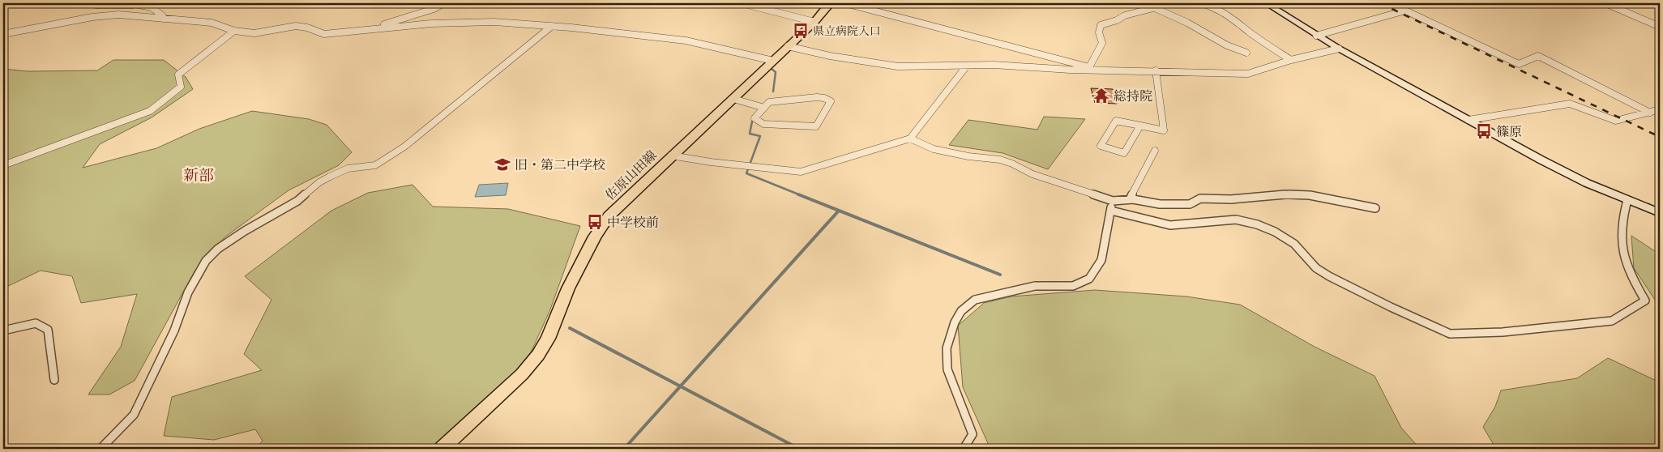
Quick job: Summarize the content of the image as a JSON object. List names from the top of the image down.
{
  "streets": {
    "main road": ["佐原山田線"]
  },
  "districts": ["新部"],
  "places": {
    "bus stop": ["県立病院入口", "篠原", "中学校前"],
    "temple": ["総持院"],
    "school or university": ["旧・第二中学校"]
  }
}
